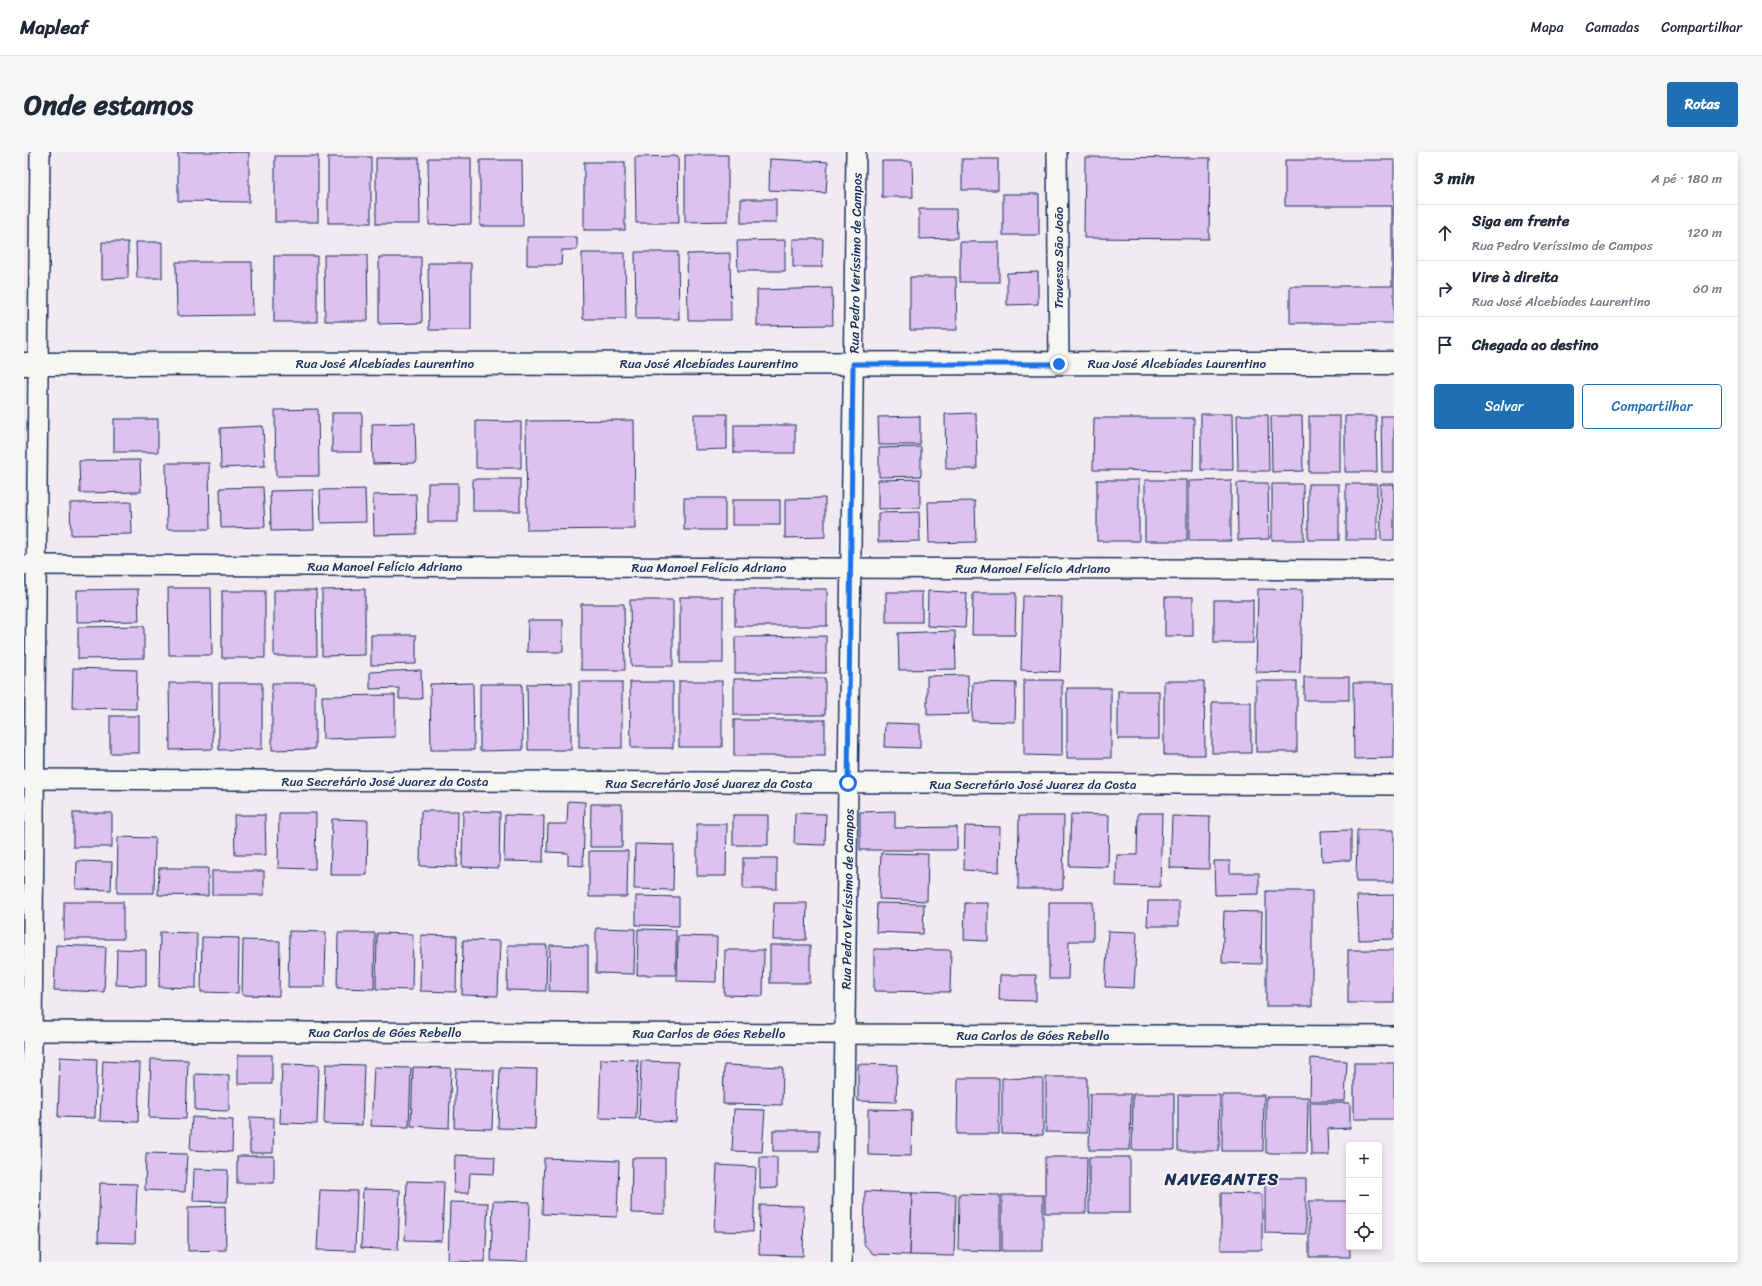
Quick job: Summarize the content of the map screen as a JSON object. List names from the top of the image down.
{
  "streets": {
    "street": [
      "Travessa São João",
      "Rua Pedro Veríssimo de Campos",
      "Rua José Alcebíades Laurentino",
      "Rua Manoel Felício Adriano",
      "Rua Secretário José Juarez da Costa",
      "Rua Carlos de Góes Rebello"
    ]
  },
  "crossings": [
    ["Travessa São João", "Rua José Alcebíades Laurentino"],
    ["Rua Pedro Veríssimo de Campos", "Rua José Alcebíades Laurentino"],
    ["Rua Pedro Veríssimo de Campos", "Rua Manoel Felício Adriano"],
    ["Rua Pedro Veríssimo de Campos", "Rua Secretário José Juarez da Costa"],
    ["Rua Pedro Veríssimo de Campos", "Rua Carlos de Góes Rebello"]
  ],
  "districts": ["NAVEGANTES"],
  "page": {
    "header": "Mapleaf",
    "nav": ["Mapa", "Camadas", "Compartilhar"],
    "title": "Onde estamos",
    "buttons": [
      "Rotas",
      ["Salvar", "Compartilhar"]
    ],
    "heading": ["3 min", "A pé · 180 m"],
    "list": [
      ["Siga em frente", "Rua Pedro Veríssimo de Campos", "120 m"],
      ["Vire à direita", "Rua José Alcebíades Laurentino", "60 m"],
      "Chegada ao destino"
    ],
    "map_buttons": ["+", "−"]
  }
}
